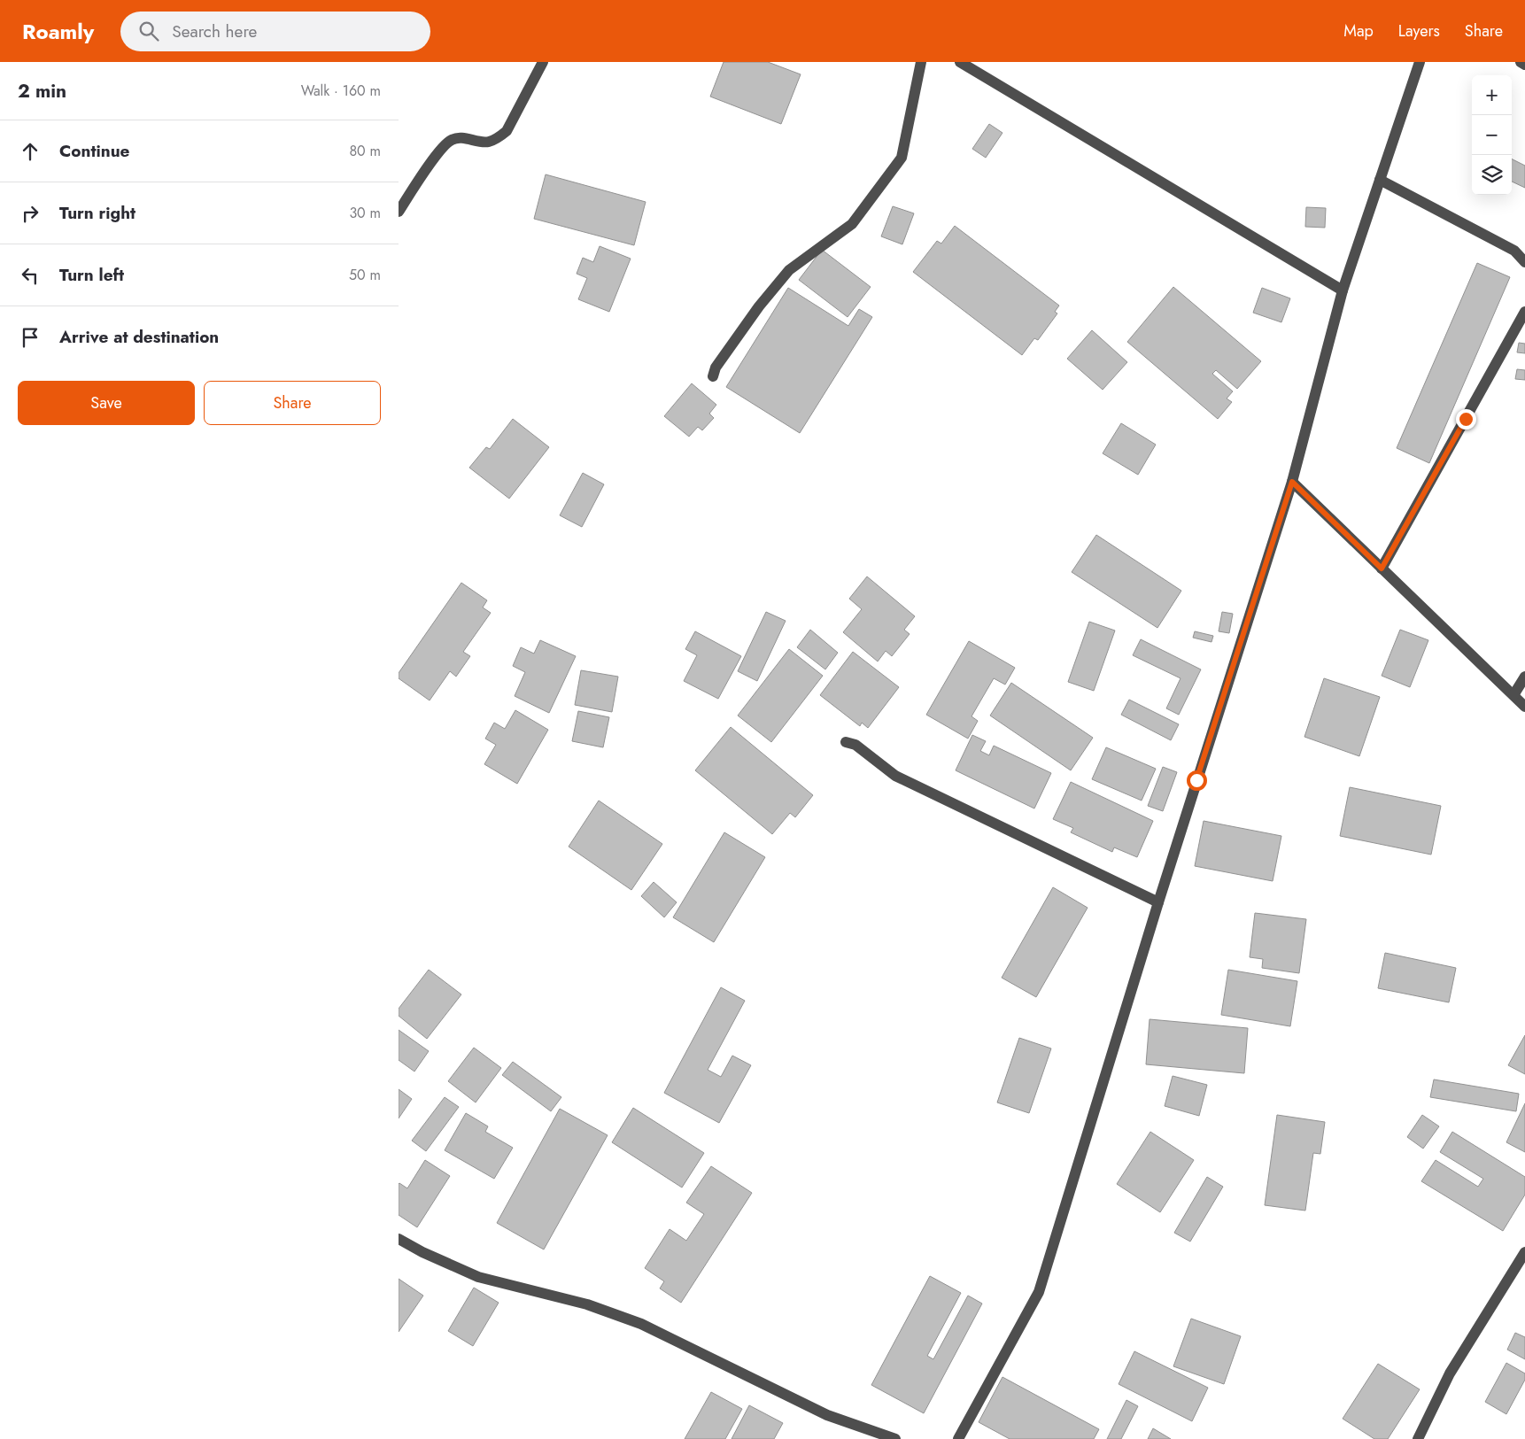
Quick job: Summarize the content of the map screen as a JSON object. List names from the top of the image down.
{
  "page": {
    "header": "Roamly",
    "search": "Search here",
    "nav": ["Map", "Layers", "Share"],
    "heading": ["2 min", "Walk · 160 m"],
    "map_buttons": ["+", "−"],
    "list": [
      ["Continue", "80 m"],
      ["Turn right", "30 m"],
      ["Turn left", "50 m"],
      "Arrive at destination"
    ],
    "buttons": ["Save", "Share"]
  }
}
